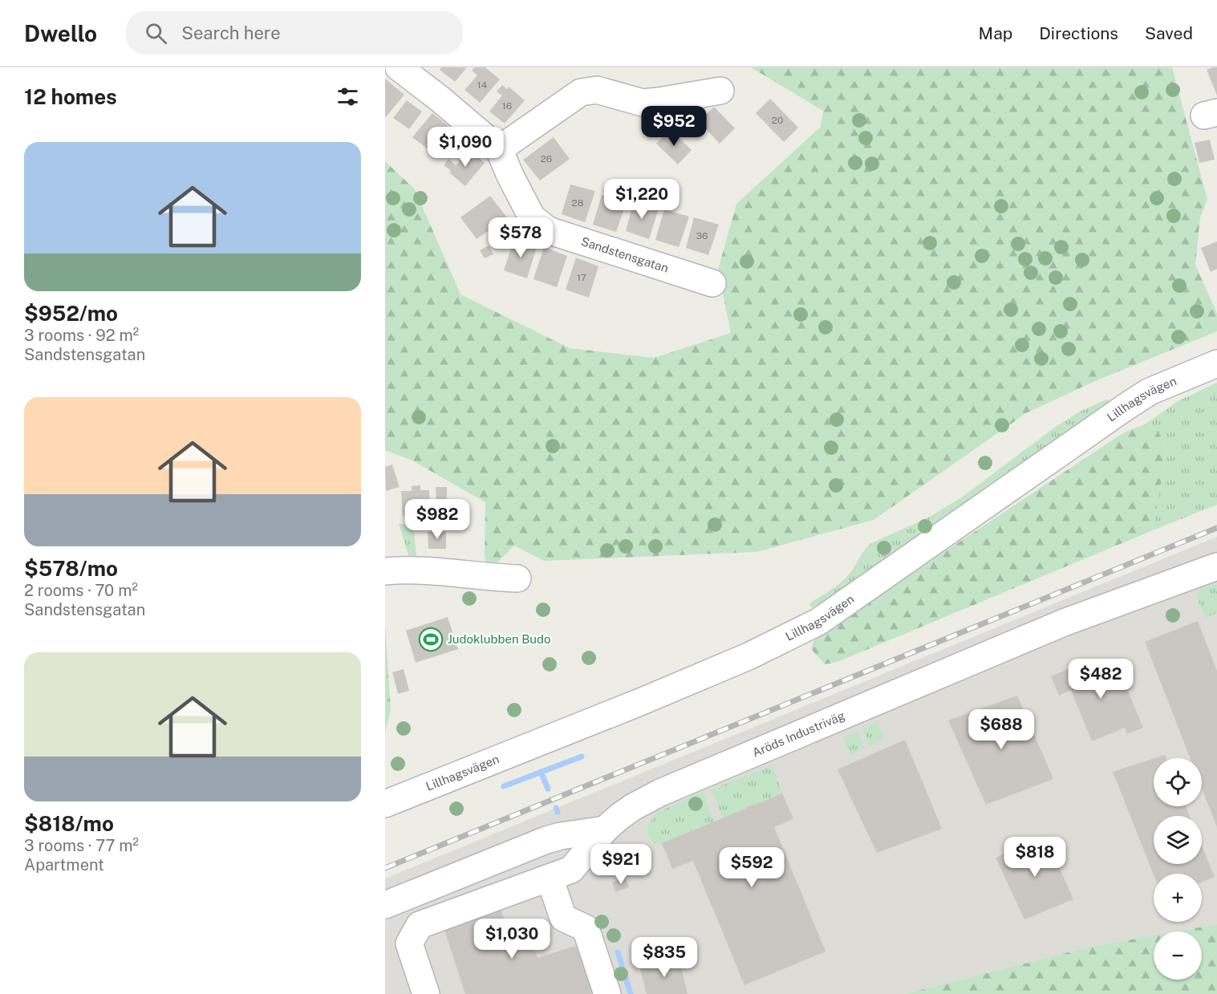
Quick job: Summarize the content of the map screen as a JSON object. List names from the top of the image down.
{
  "streets": {
    "street": ["Sandstensgatan", "Lillhagsvägen", "Aröds Industriväg"]
  },
  "places": {
    "sports": ["Judoklubben Budo"]
  },
  "house_numbers": [
    "14",
    "16",
    "20",
    "26",
    "28",
    "36",
    "17"
  ],
  "page": {
    "header": "Dwello",
    "search": "Search here",
    "nav": ["Map", "Directions", "Saved"],
    "heading": "12 homes",
    "price": [
      "$952",
      "$1,090",
      "$1,220",
      "$578",
      "$982",
      "$482",
      "$688",
      "$818",
      "$921",
      "$592",
      "$1,030",
      "$835"
    ],
    "list": [
      {
        "name": "$952/mo",
        "note": "3 rooms · 92 m² · Sandstensgatan"
      },
      {
        "name": "$578/mo",
        "note": "2 rooms · 70 m² · Sandstensgatan"
      },
      {
        "name": "$818/mo",
        "note": "3 rooms · 77 m² · Apartment"
      }
    ],
    "map_buttons": ["+", "−"]
  }
}
